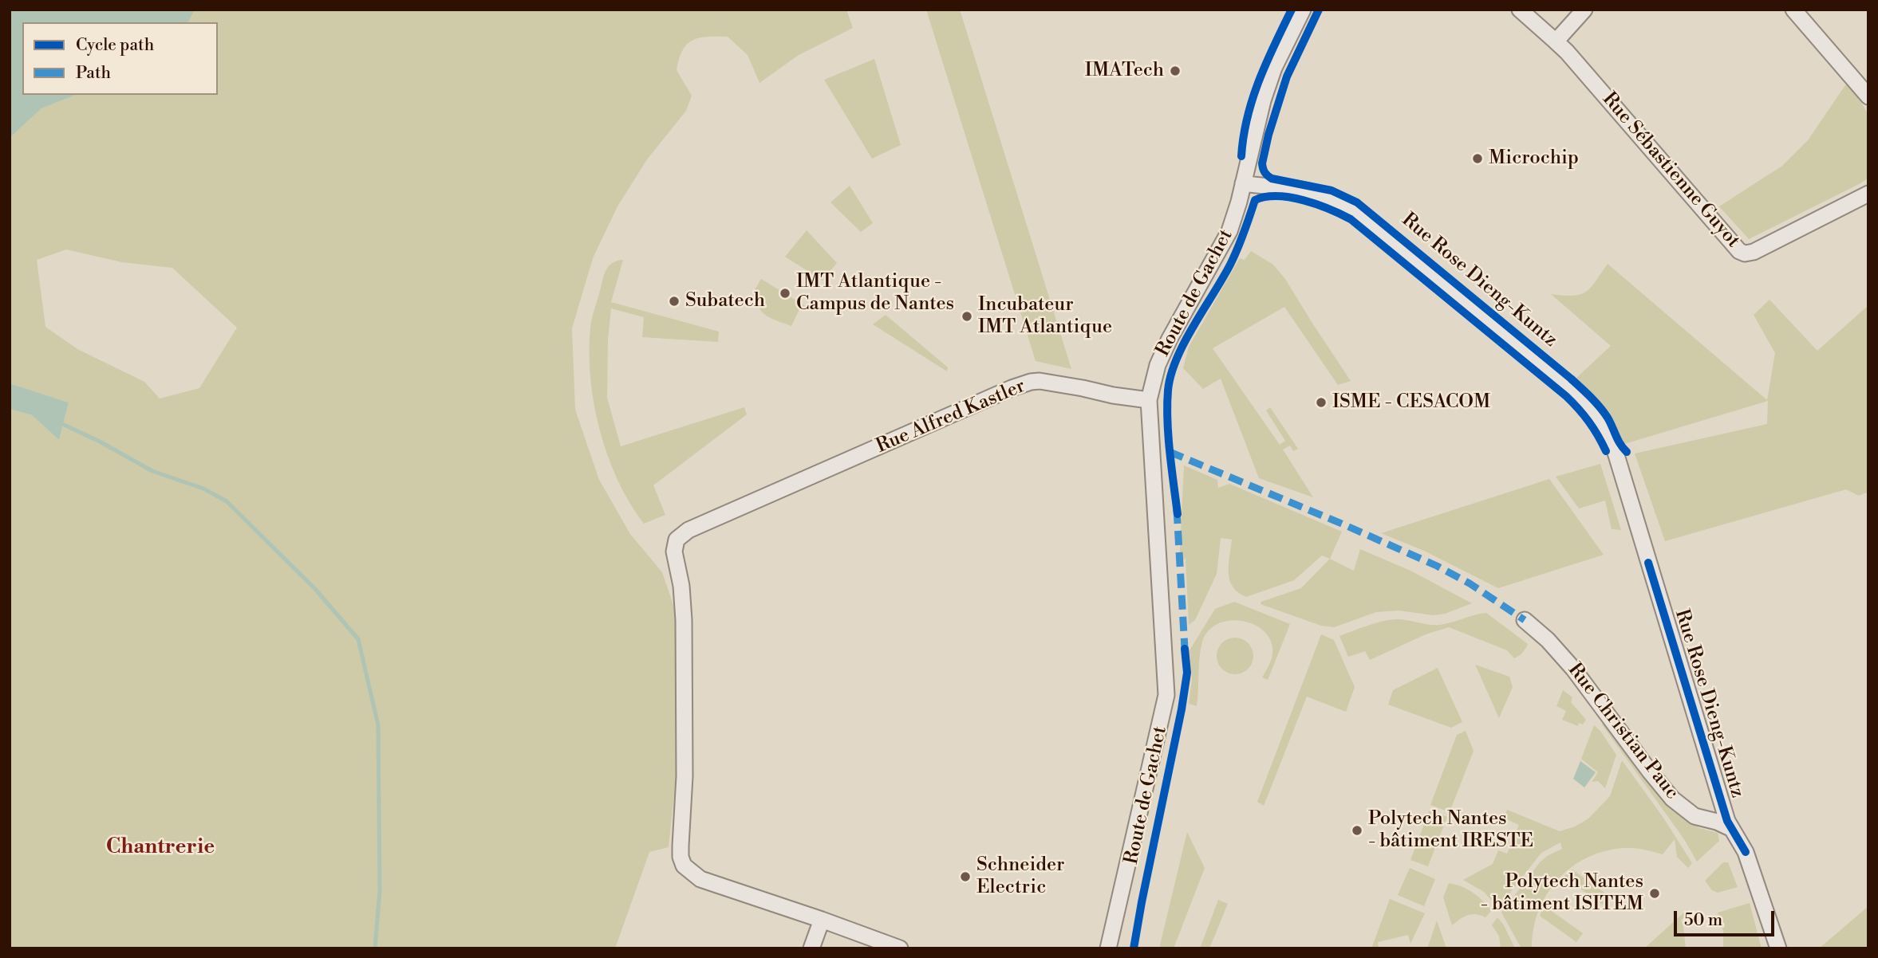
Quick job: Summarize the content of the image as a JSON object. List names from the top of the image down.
{
  "streets": {
    "street": [
      "Rue Sébastienne Guyot",
      "Rue Rose Dieng-Kuntz",
      "Route de Gachet",
      "Rue Alfred Kastler",
      "Rue Christian Pauc"
    ]
  },
  "crossings": [
    ["Rue Rose Dieng-Kuntz", "Route de Gachet"],
    ["Rue Rose Dieng-Kuntz", "Rue Christian Pauc"],
    ["Route de Gachet", "Rue Alfred Kastler"]
  ],
  "districts": ["Chantrerie"],
  "places": [
    "IMATech",
    "Microchip",
    "IMT Atlantique - Campus de Nantes",
    "Subatech",
    "Incubateur IMT Atlantique",
    "ISME - CESACOM",
    "Polytech Nantes - bâtiment IRESTE",
    "Schneider Electric",
    "Polytech Nantes - bâtiment ISITEM"
  ],
  "legend": ["Cycle path", "Path"],
  "scale_bar": "50 m"
}
